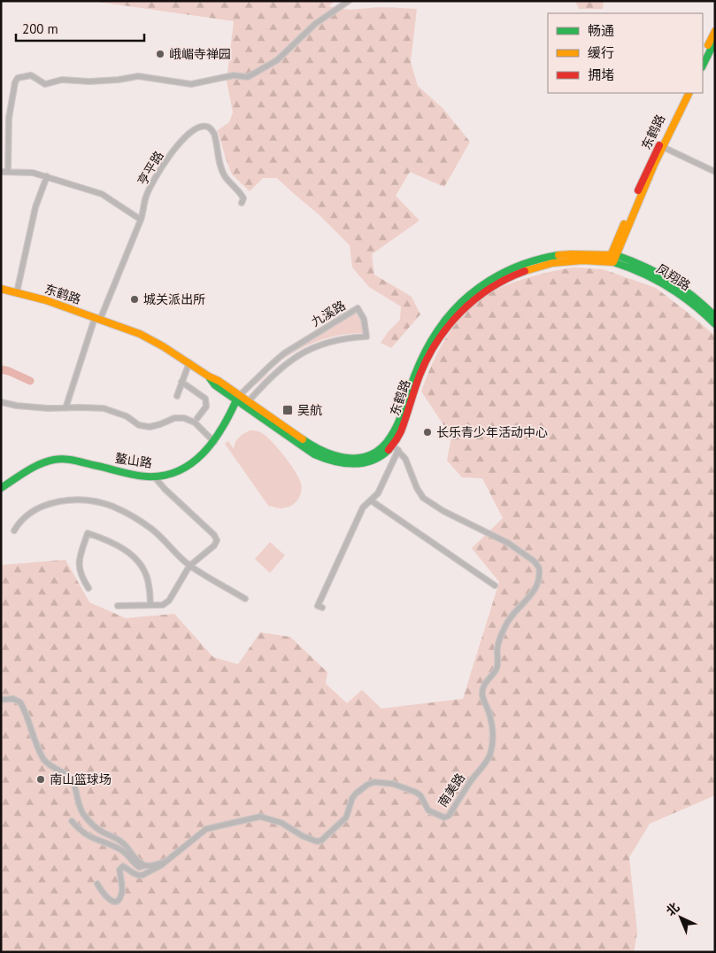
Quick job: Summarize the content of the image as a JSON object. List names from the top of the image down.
{
  "streets": {
    "main road": ["东鹤路", "凤翔路", "鳌山路"],
    "street": ["亨平路", "九溪路", "南美路"]
  },
  "crossings": [
    ["东鹤路", "亨平路"],
    ["东鹤路", "凤翔路"],
    ["东鹤路", "九溪路"],
    ["东鹤路", "鳌山路"],
    ["东鹤路", "南美路"],
    ["九溪路", "鳌山路"]
  ],
  "places": {
    "other": [
      "峨嵋寺禅园",
      "城关派出所",
      "长乐青少年活动中心",
      "南山篮球场"
    ],
    "transit": ["吴航"]
  },
  "legend": ["畅通", "缓行", "拥堵"],
  "scale_bar": "200 m",
  "north": "top left"
}
